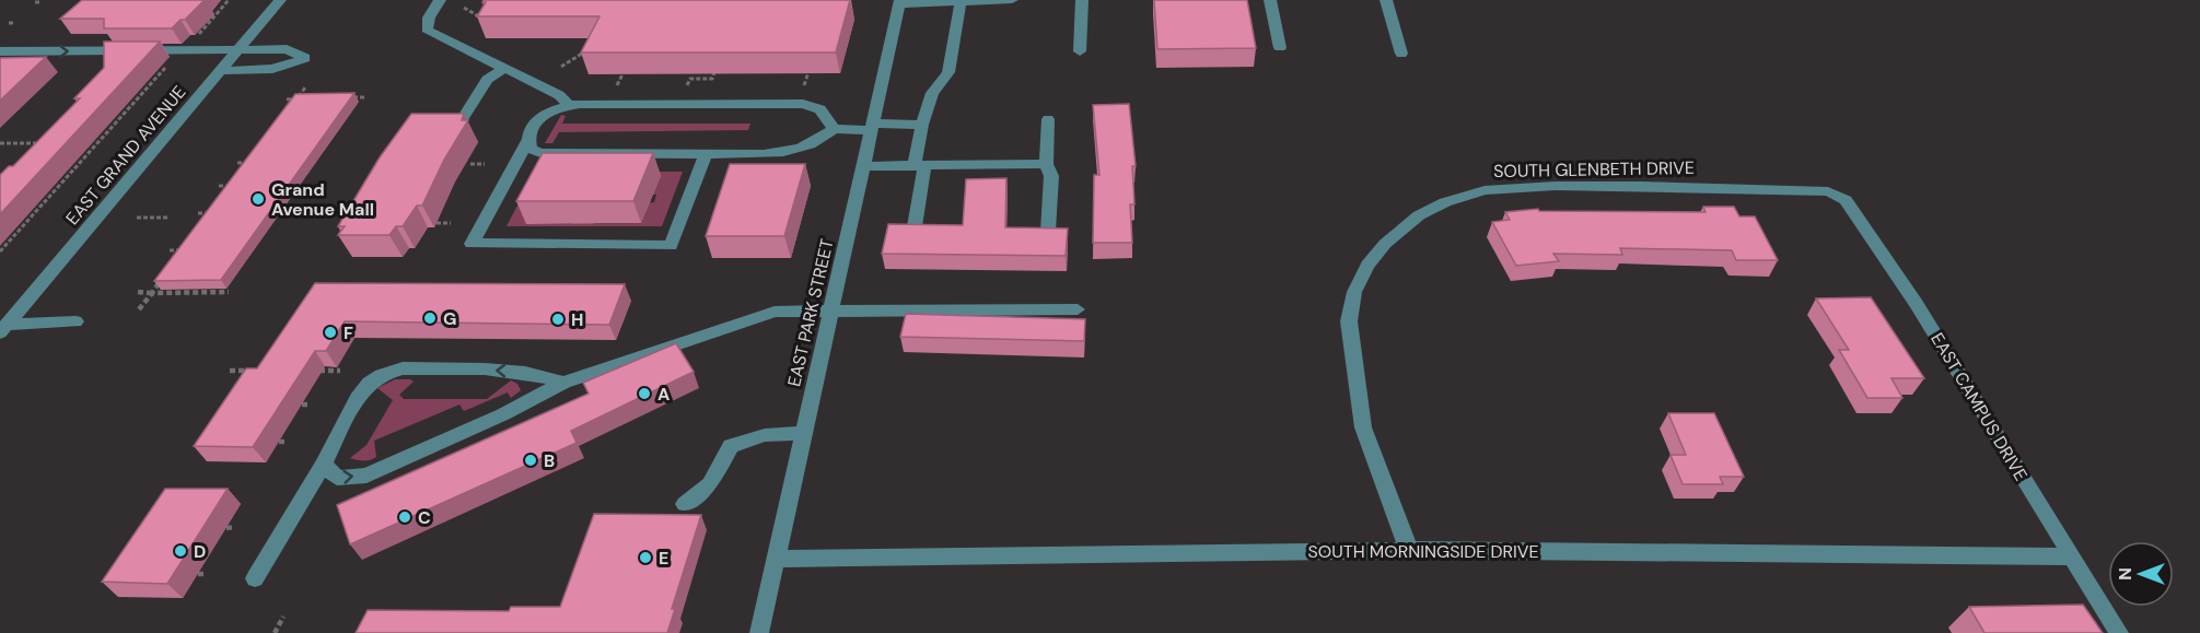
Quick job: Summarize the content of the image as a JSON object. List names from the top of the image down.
{
  "streets": {
    "street": [
      "EAST GRAND AVENUE",
      "SOUTH GLENBETH DRIVE",
      "EAST PARK STREET",
      "EAST CAMPUS DRIVE",
      "SOUTH MORNINGSIDE DRIVE"
    ]
  },
  "crossings": [
    ["SOUTH GLENBETH DRIVE", "EAST CAMPUS DRIVE"],
    ["SOUTH GLENBETH DRIVE", "SOUTH MORNINGSIDE DRIVE"],
    ["EAST PARK STREET", "SOUTH MORNINGSIDE DRIVE"],
    ["EAST CAMPUS DRIVE", "SOUTH MORNINGSIDE DRIVE"]
  ],
  "places": [
    "Grand Avenue Mall",
    "G",
    "H",
    "F",
    "A",
    "B",
    "C",
    "D",
    "E"
  ],
  "north": "left"
}
